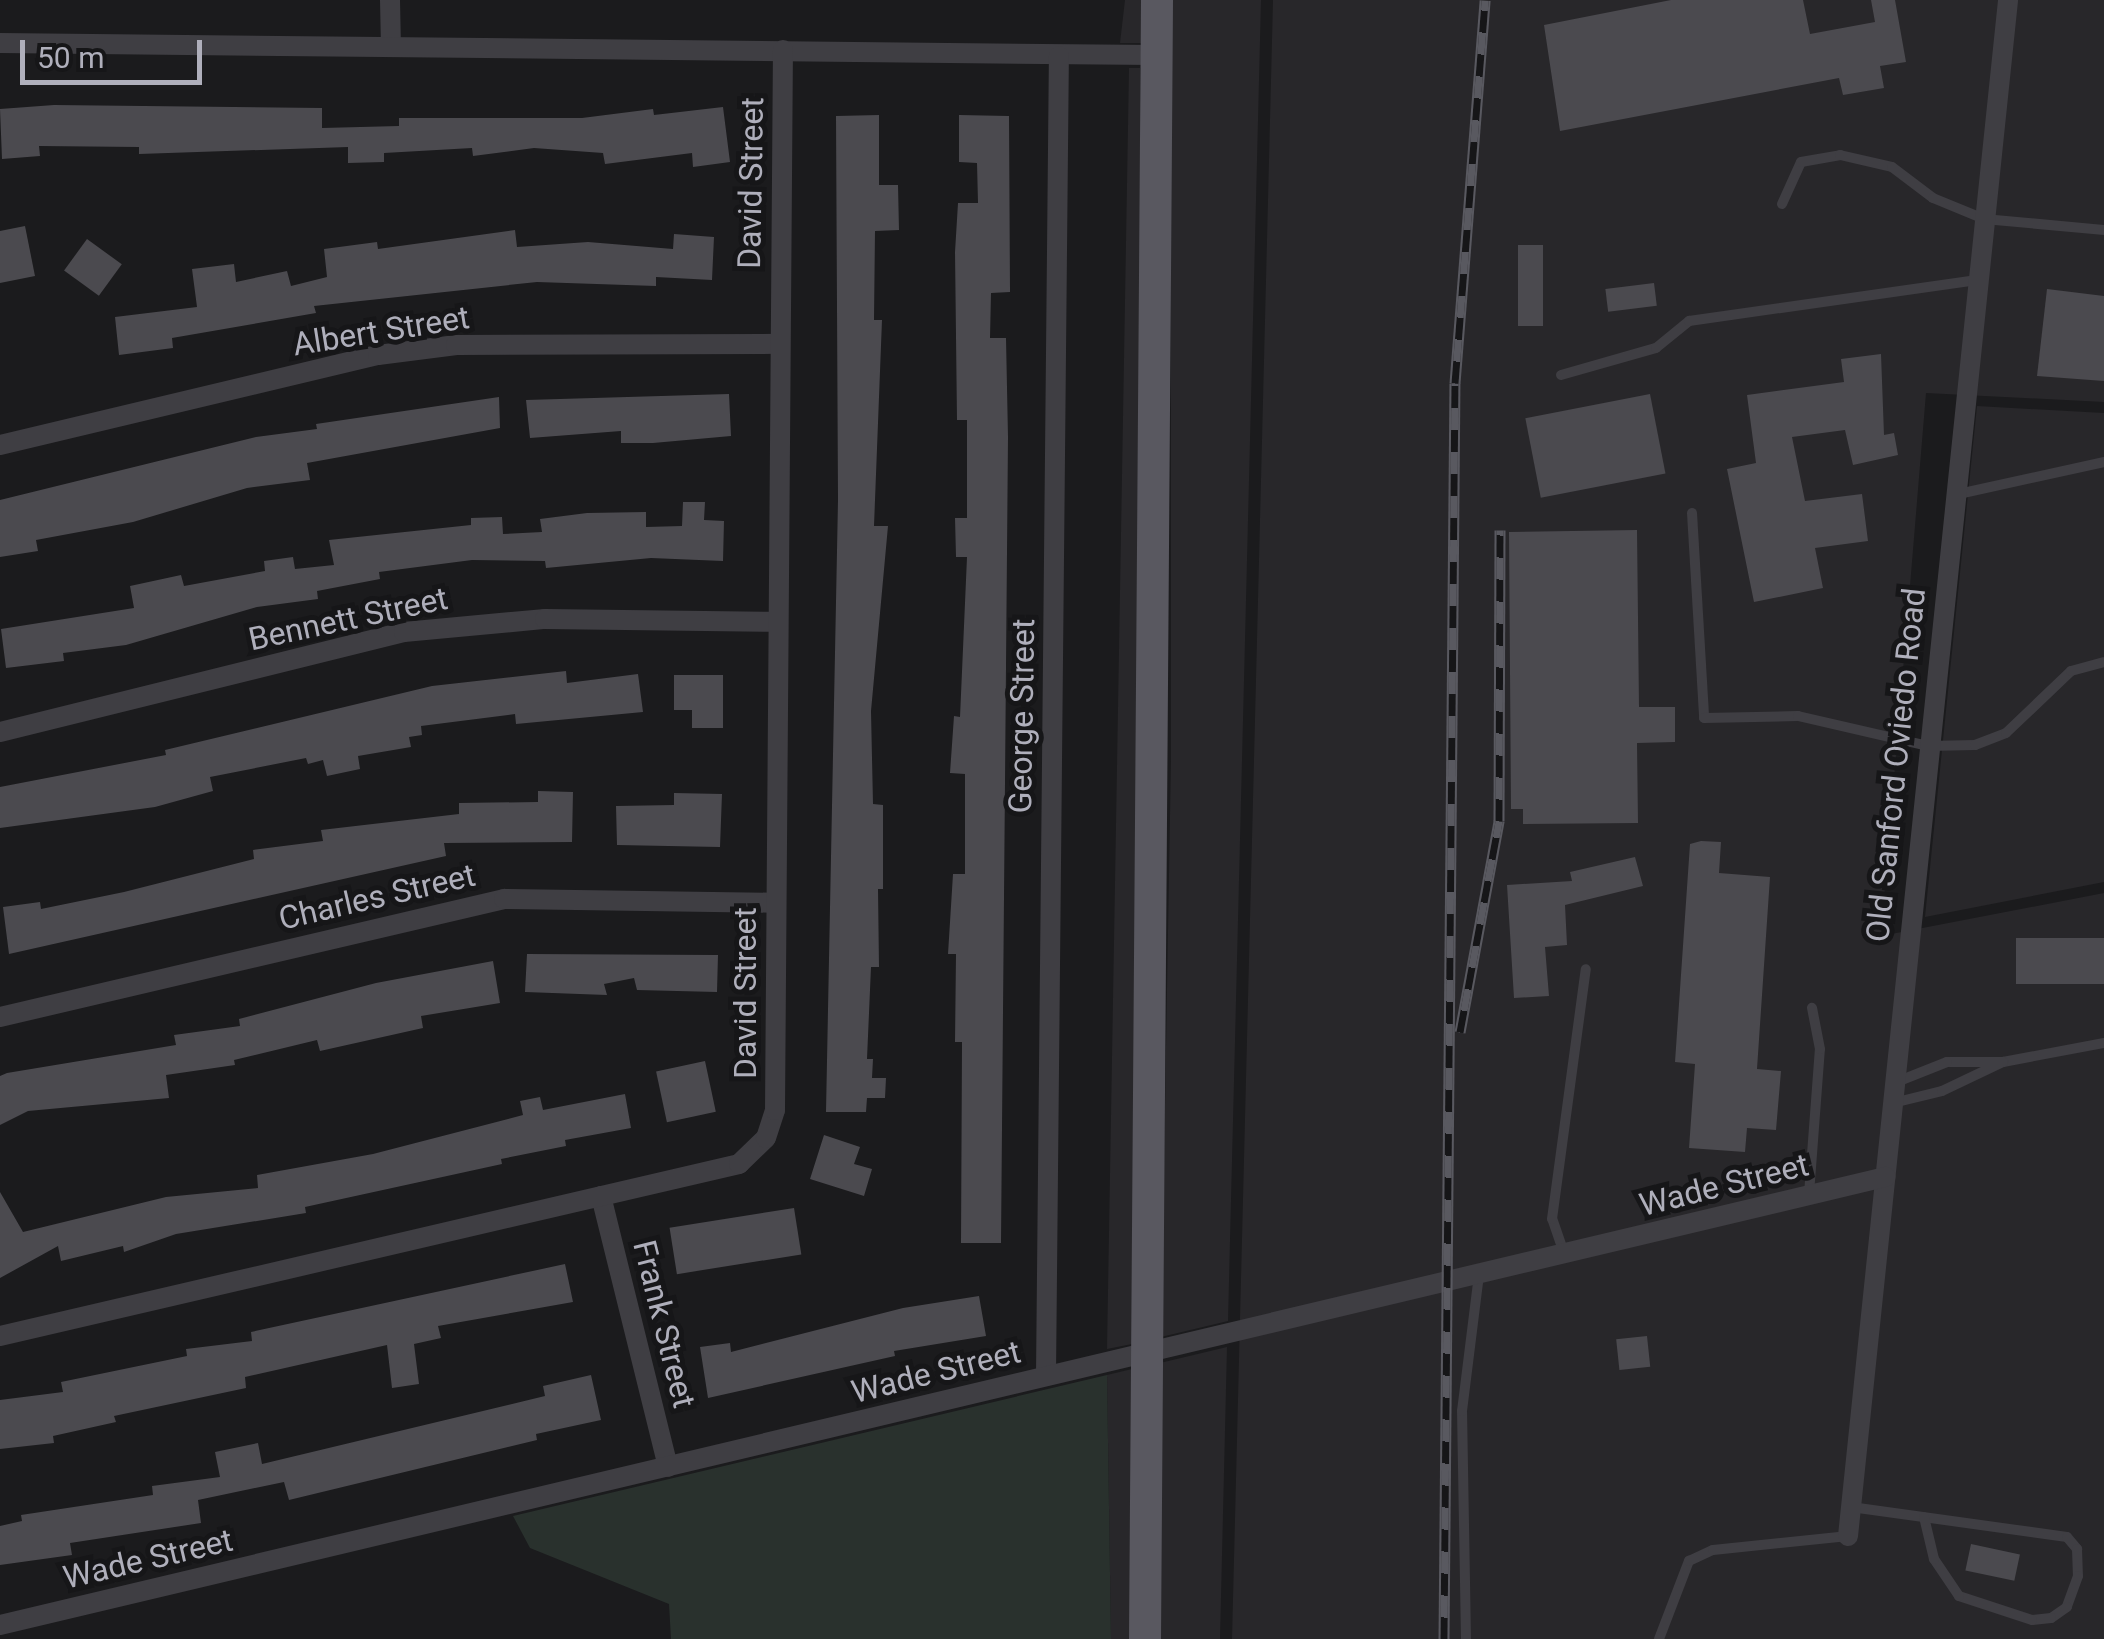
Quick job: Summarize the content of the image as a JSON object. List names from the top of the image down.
{
  "streets": {
    "street": [
      "David Street",
      "Albert Street",
      "Bennett Street",
      "George Street",
      "Old Sanford Oviedo Road",
      "Charles Street",
      "Wade Street",
      "Frank Street"
    ]
  },
  "crossings": [
    ["David Street", "Albert Street"],
    ["David Street", "Bennett Street"],
    ["David Street", "Charles Street"],
    ["David Street", "Frank Street"],
    ["George Street", "Wade Street"],
    ["Old Sanford Oviedo Road", "Wade Street"],
    ["Wade Street", "Frank Street"]
  ],
  "scale_bar": "50 m"
}
